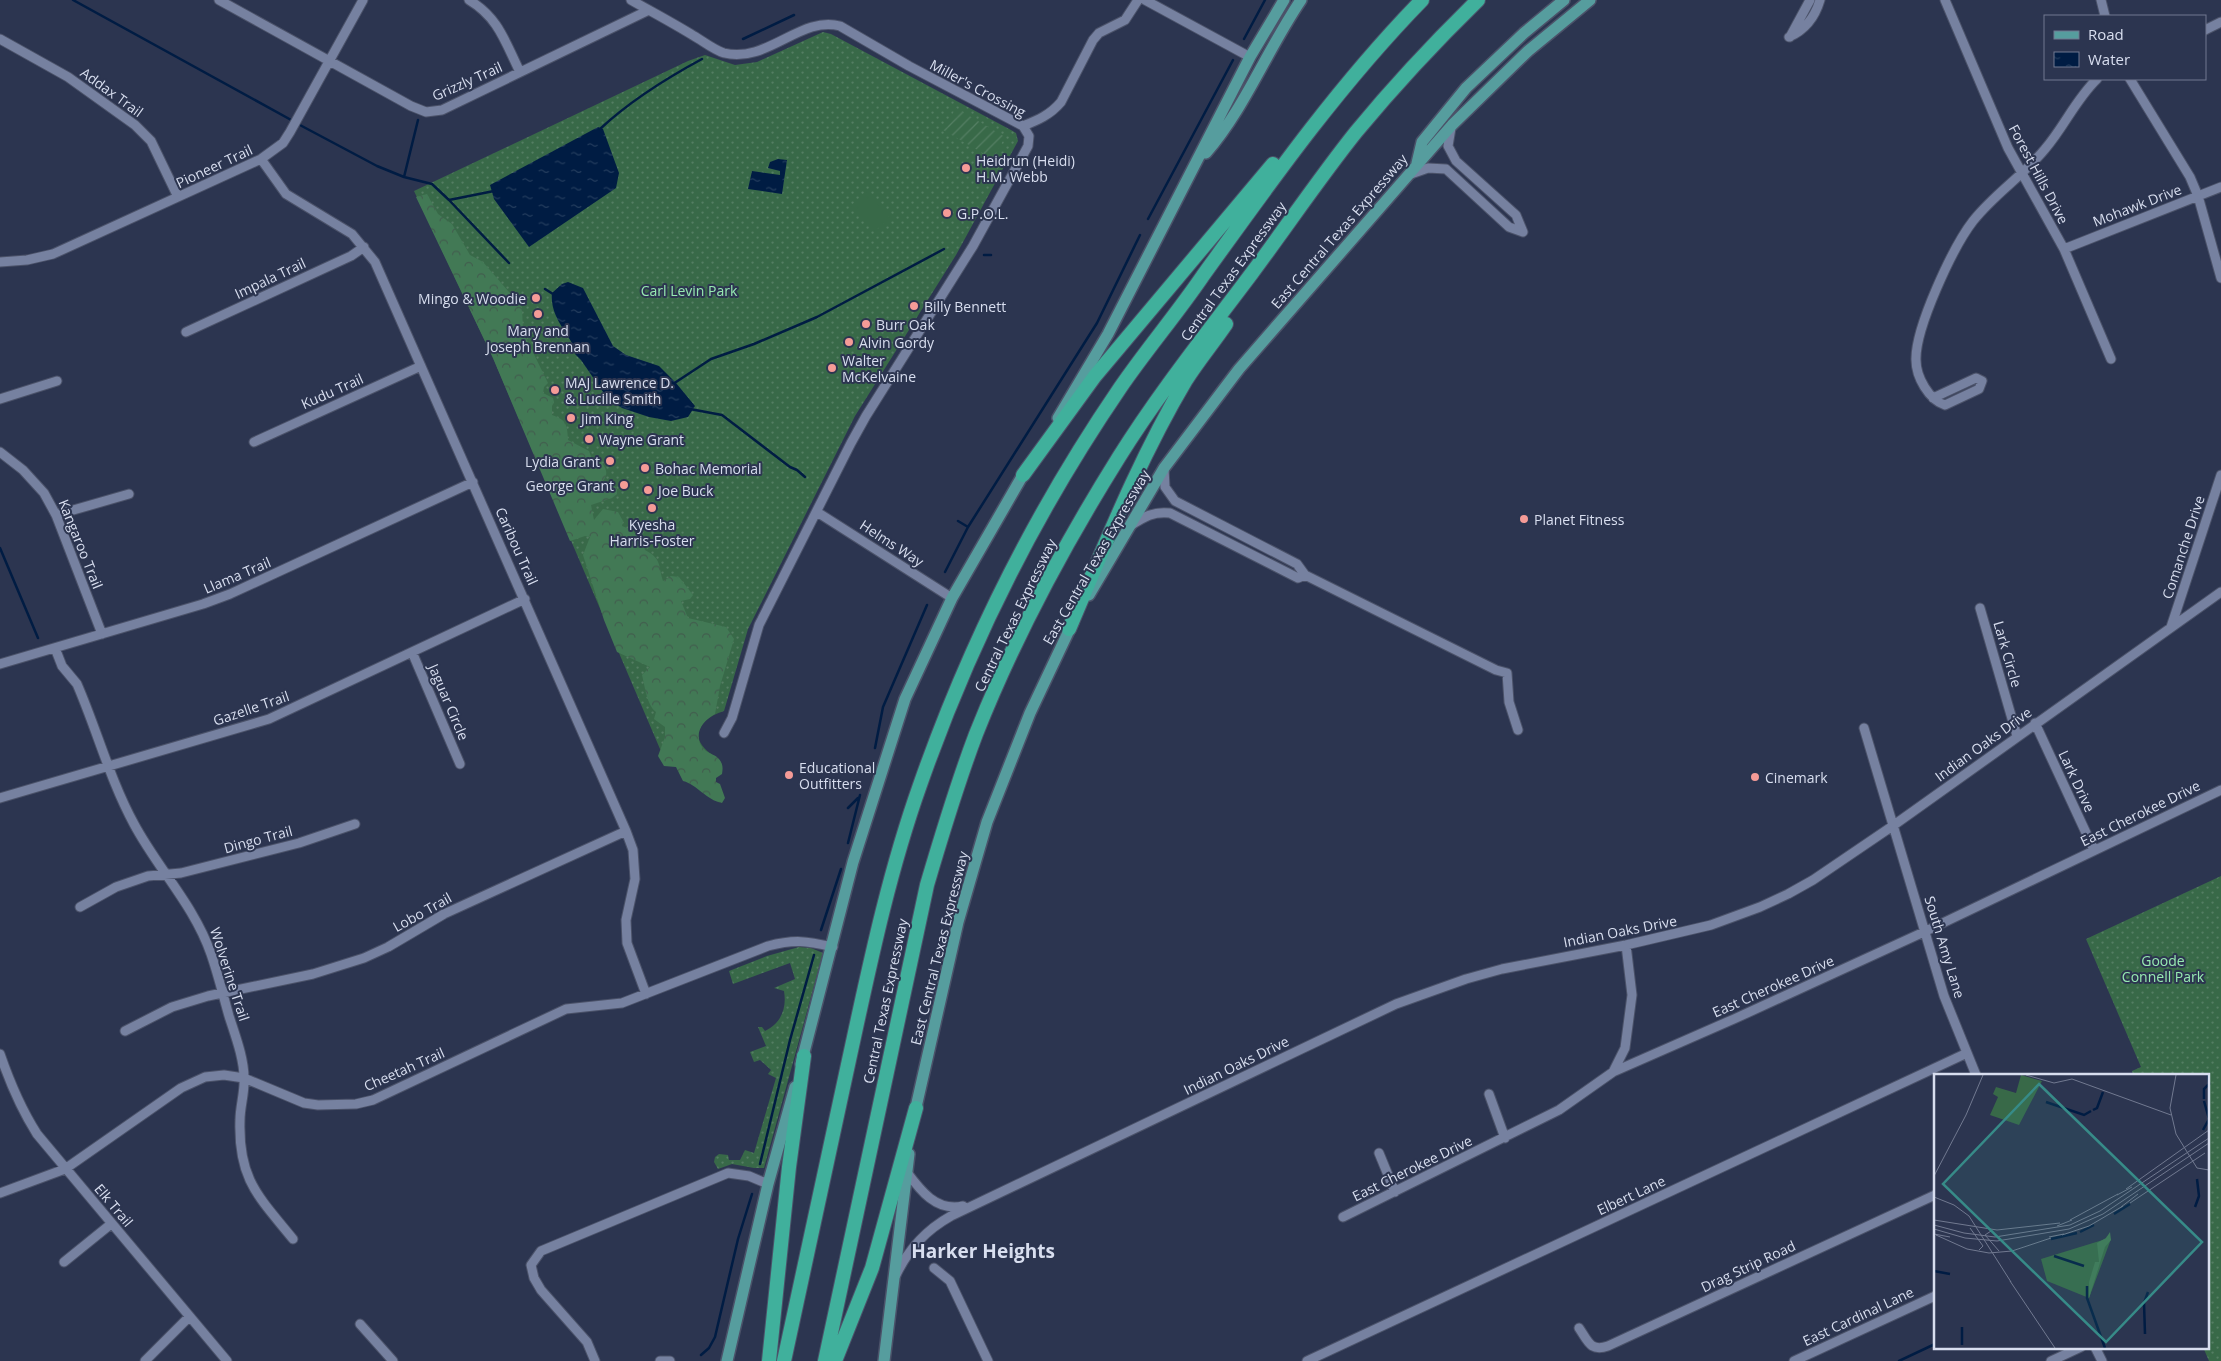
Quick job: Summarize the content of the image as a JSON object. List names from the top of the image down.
{
  "streets": {
    "highway": ["Central Texas Expressway"],
    "main road": ["East Central Texas Expressway"],
    "street": [
      "Grizzly Trail",
      "Miller's Crossing",
      "Addax Trail",
      "Pioneer Trail",
      "Forest Hills Drive",
      "Mohawk Drive",
      "Impala Trail",
      "Kudu Trail",
      "Helms Way",
      "Kangaroo Trail",
      "Caribou Trail",
      "Comanche Drive",
      "Llama Trail",
      "Lark Circle",
      "Jaguar Circle",
      "Gazelle Trail",
      "Indian Oaks Drive",
      "Lark Drive",
      "East Cherokee Drive",
      "Dingo Trail",
      "Lobo Trail",
      "South Amy Lane",
      "Wolverine Trail",
      "Cheetah Trail",
      "Elbert Lane",
      "Elk Trail",
      "Drag Strip Road",
      "East Cardinal Lane"
    ]
  },
  "crossings": [
    ["Grizzly Trail", "Miller's Crossing"],
    ["Grizzly Trail", "Pioneer Trail"],
    ["Miller's Crossing", "Helms Way"],
    ["Addax Trail", "Pioneer Trail"],
    ["Pioneer Trail", "Caribou Trail"],
    ["Forest Hills Drive", "Mohawk Drive"],
    ["Impala Trail", "Caribou Trail"],
    ["Kudu Trail", "Caribou Trail"],
    ["Kangaroo Trail", "Llama Trail"],
    ["Caribou Trail", "Llama Trail"],
    ["Caribou Trail", "Gazelle Trail"],
    ["Caribou Trail", "Lobo Trail"],
    ["Caribou Trail", "Cheetah Trail"],
    ["Comanche Drive", "Indian Oaks Drive"],
    ["Llama Trail", "Wolverine Trail"],
    ["Lark Circle", "Indian Oaks Drive"],
    ["Jaguar Circle", "Gazelle Trail"],
    ["Gazelle Trail", "Wolverine Trail"],
    ["Indian Oaks Drive", "Lark Drive"],
    ["Indian Oaks Drive", "South Amy Lane"],
    ["Lark Drive", "East Cherokee Drive"],
    ["East Cherokee Drive", "South Amy Lane"],
    ["Dingo Trail", "Wolverine Trail"],
    ["Lobo Trail", "Wolverine Trail"],
    ["South Amy Lane", "Elbert Lane"],
    ["Wolverine Trail", "Cheetah Trail"],
    ["Cheetah Trail", "Elk Trail"]
  ],
  "districts": ["Harker Heights"],
  "parks": ["Carl Levin Park", "Goode Connell Park"],
  "places": [
    "Heidrun (Heidi) H.M. Webb",
    "G.P.O.L.",
    "Mingo & Woodie",
    "Billy Bennett",
    "Mary and Joseph Brennan",
    "Burr Oak",
    "Alvin Gordy",
    "Walter McKelvaine",
    "MAJ Lawrence D. & Lucille Smith",
    "Jim King",
    "Wayne Grant",
    "Lydia Grant",
    "Bohac Memorial",
    "George Grant",
    "Joe Buck",
    "Kyesha Harris-Foster",
    "Planet Fitness",
    "Educational Outfitters",
    "Cinemark"
  ],
  "legend": ["Road", "Water"]
}
